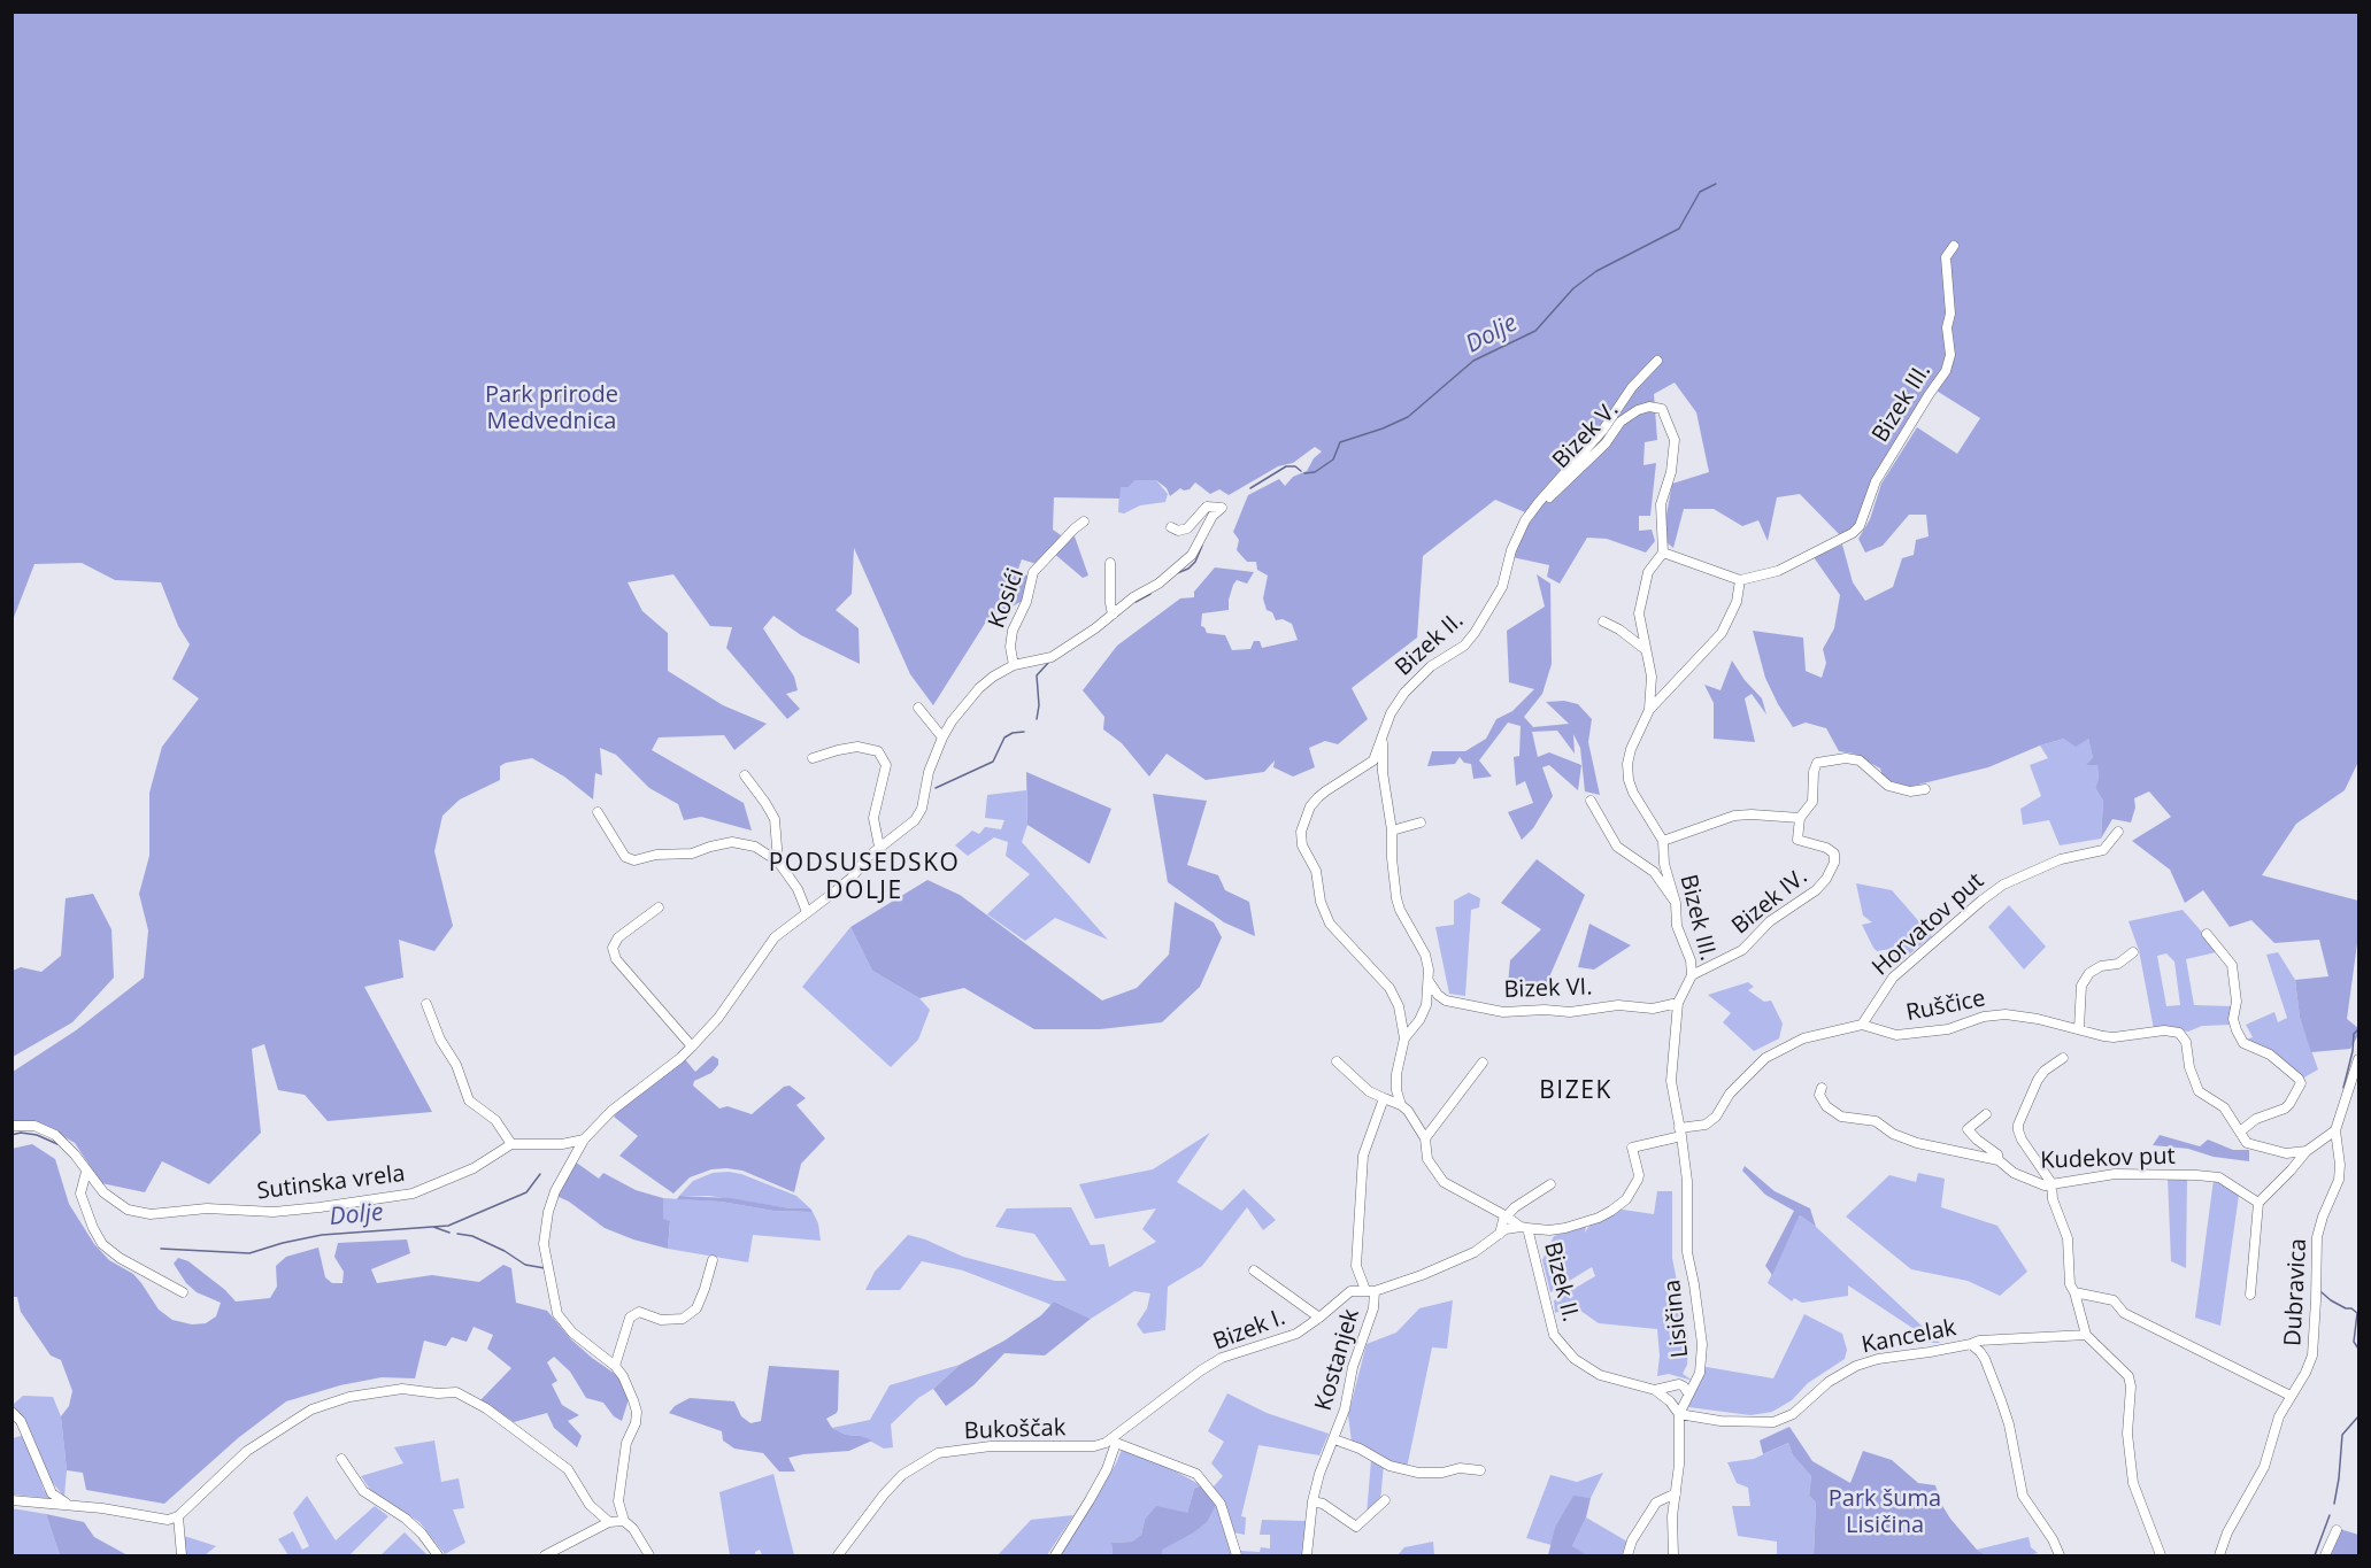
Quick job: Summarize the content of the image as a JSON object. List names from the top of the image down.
{
  "streets": {
    "street": [
      "Bizek III.",
      "Bizek V.",
      "Kosići",
      "Bizek II.",
      "Bizek IV.",
      "Horvatov put",
      "Bizek VI.",
      "Ruščice",
      "Kudekov put",
      "Sutinska vrela",
      "Dubravica",
      "Lisičina",
      "Bizek I.",
      "Kancelak",
      "Kostanjek",
      "Bukoščak"
    ]
  },
  "crossings": [
    ["Bizek III.", "Bizek IV."],
    ["Bizek III.", "Bizek VI."],
    ["Bizek III.", "Lisičina"],
    ["Bizek V.", "Bizek II."],
    ["Bizek II.", "Lisičina"],
    ["Bizek II.", "Bizek I."],
    ["Bizek II.", "Kancelak"],
    ["Horvatov put", "Ruščice"],
    ["Lisičina", "Kancelak"],
    ["Bizek I.", "Kostanjek"],
    ["Bizek I.", "Bukoščak"]
  ],
  "districts": ["PODSUSEDSKO DOLJE", "BIZEK"],
  "water": ["Dolje"],
  "parks": ["Park prirode Medvednica", "Park šuma Lisičina"]
}
